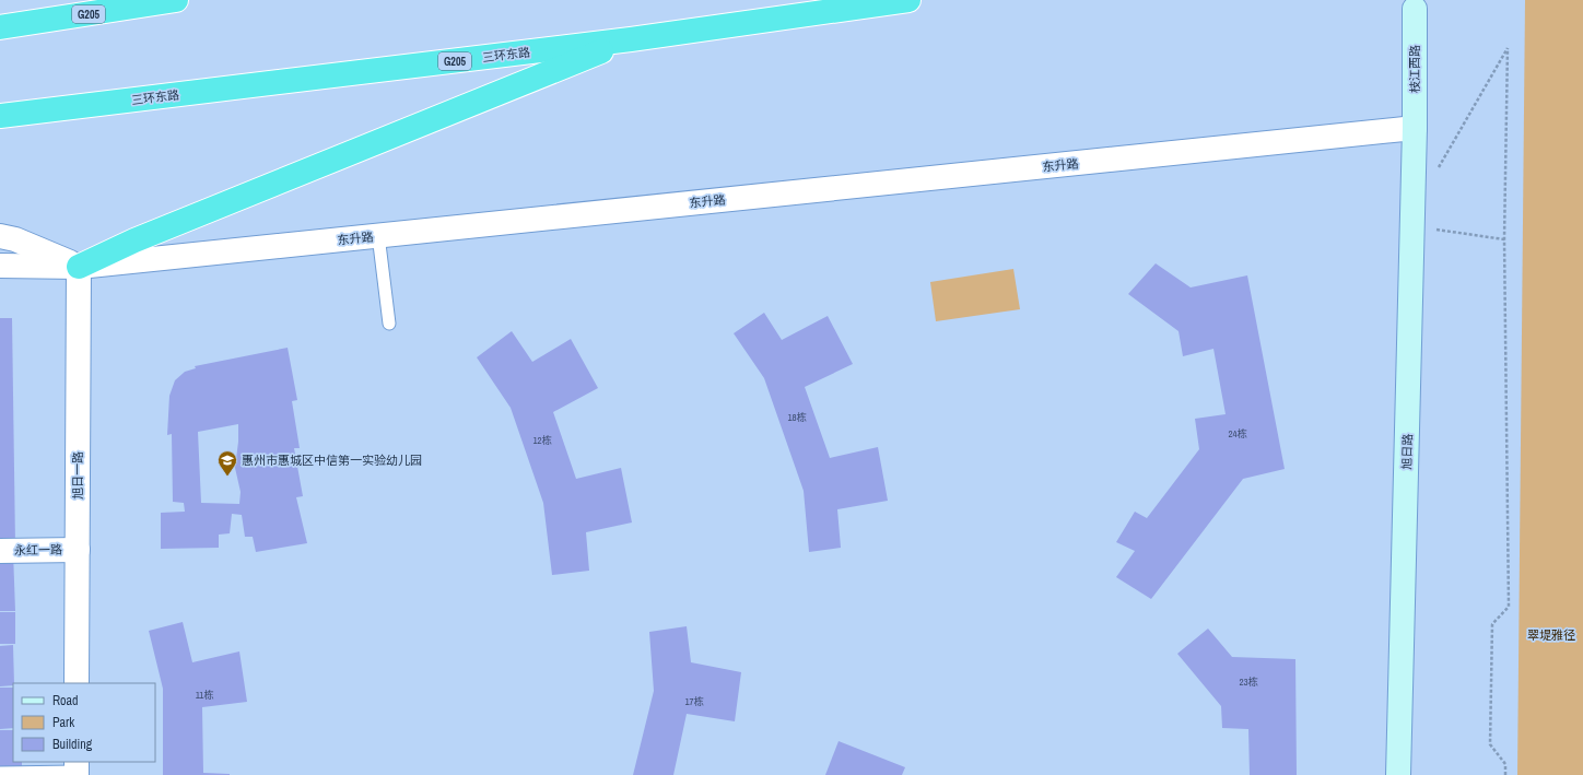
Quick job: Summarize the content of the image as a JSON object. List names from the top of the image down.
{
  "streets": {
    "highway": ["G205", "三环东路"],
    "main road": ["枝江西路", "旭日路"],
    "street": ["东升路", "旭日一路", "永红一路"]
  },
  "crossings": [
    ["枝江西路", "东升路"],
    ["枝江西路", "旭日路"],
    ["东升路", "旭日路"],
    ["东升路", "旭日一路"],
    ["旭日一路", "永红一路"]
  ],
  "parks": ["翠堤雅径"],
  "places": {
    "school or university": ["惠州市惠城区中信第一实验幼儿园"]
  },
  "house_numbers": [
    "18栋",
    "24栋",
    "12栋",
    "23栋",
    "11栋",
    "17栋"
  ],
  "legend": ["Road", "Park", "Building"]
}
